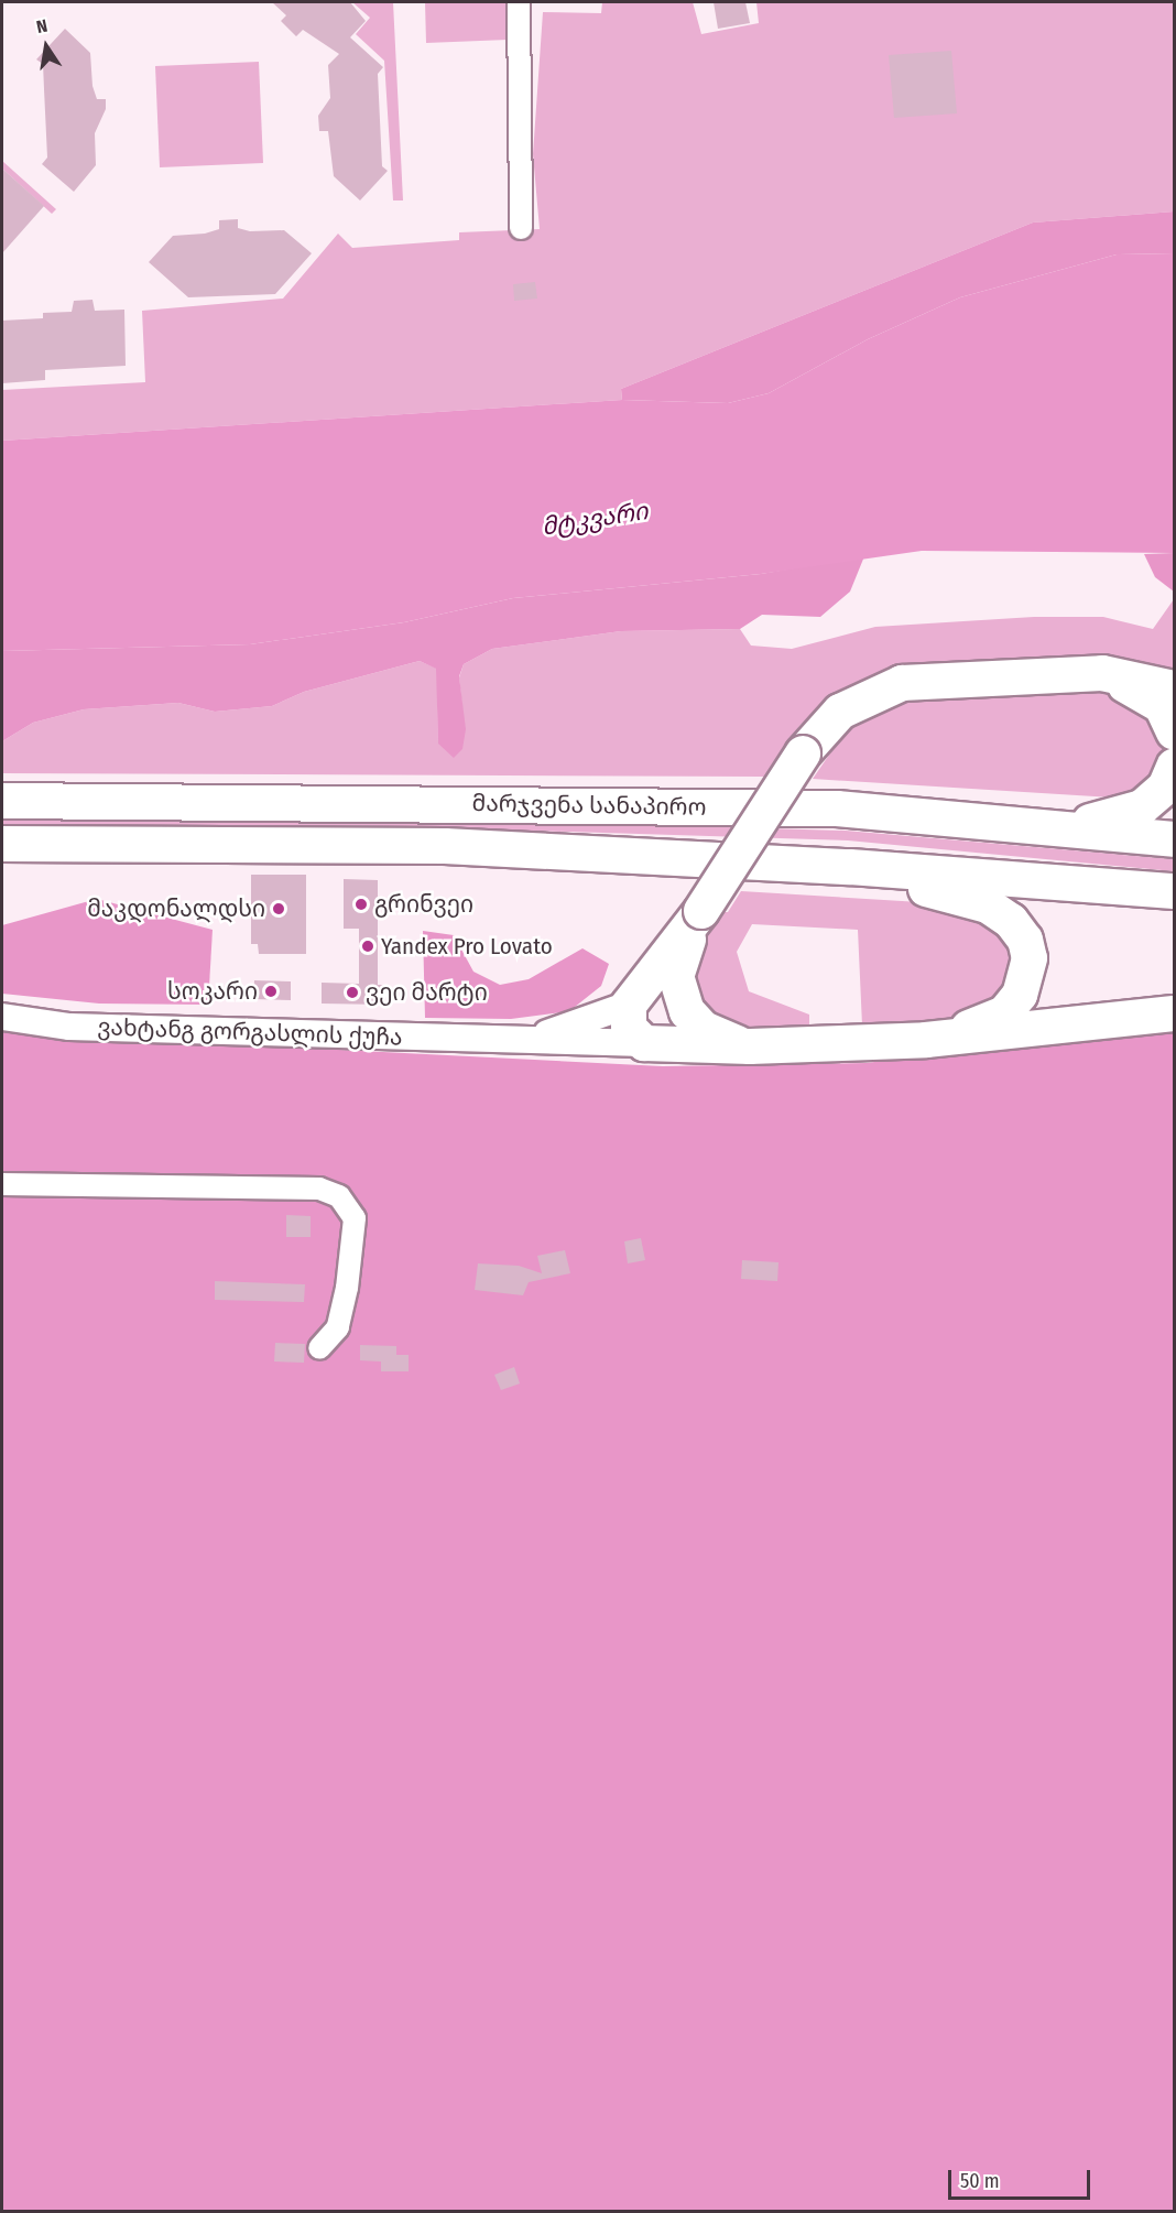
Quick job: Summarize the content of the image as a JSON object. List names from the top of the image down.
{
  "streets": {
    "highway": ["მარჯვენა სანაპირო"],
    "street": ["ვახტანგ გორგასლის ქუჩა"]
  },
  "water": ["მტკვარი"],
  "places": [
    "გრინვეი",
    "მაკდონალდსი",
    "Yandex Pro Lovato",
    "სოკარი",
    "ვეი მარტი"
  ],
  "scale_bar": "50 m",
  "north": "top"
}
